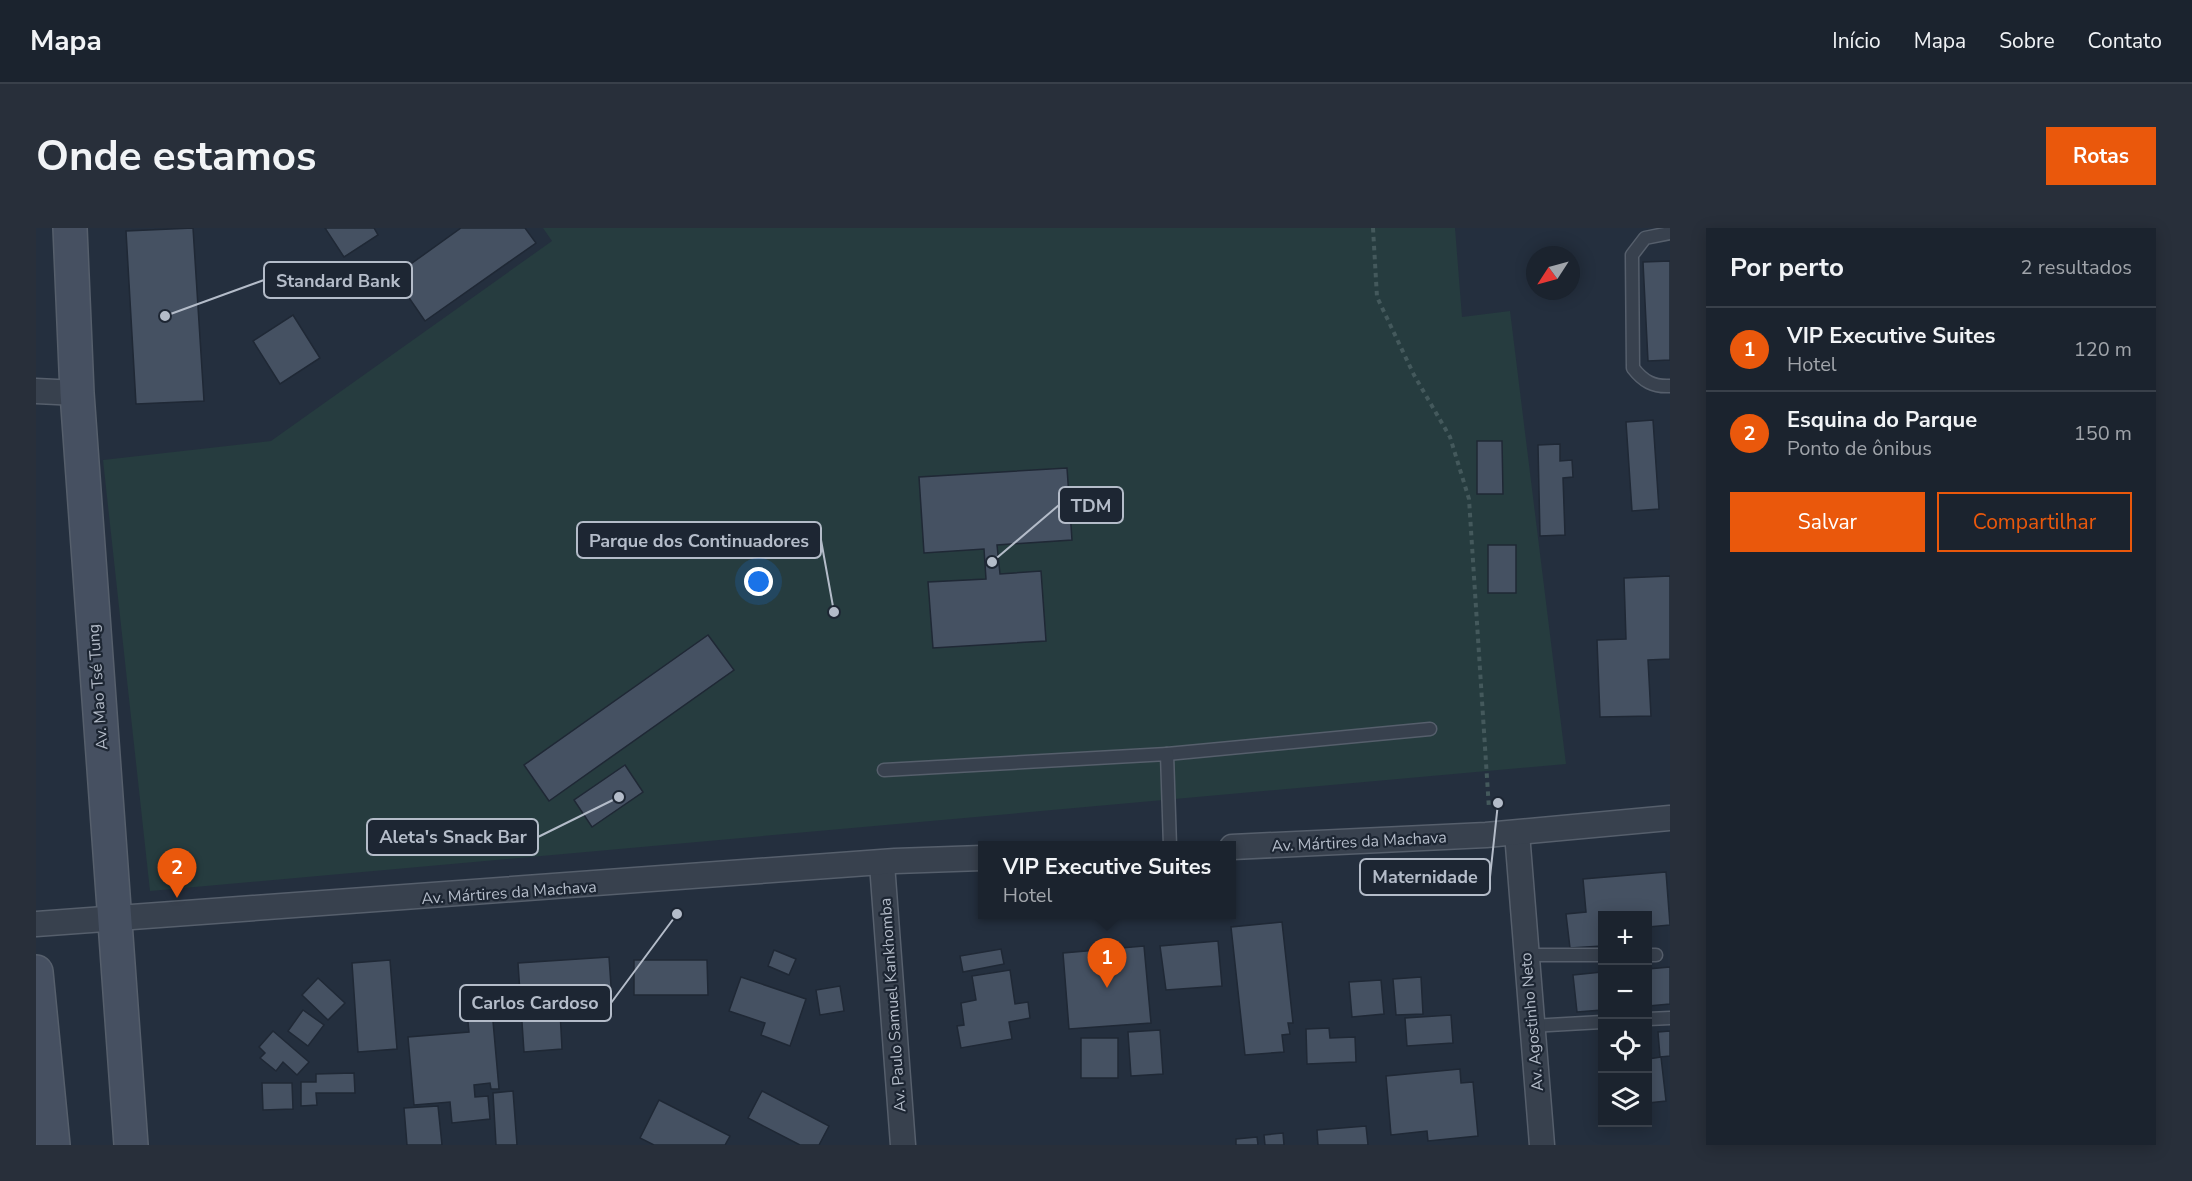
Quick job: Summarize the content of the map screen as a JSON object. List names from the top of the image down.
{
  "streets": {
    "main road": ["Av. Mao Tsé Tung"],
    "street": ["Av. Mártires da Machava", "Av. Paulo Samuel Kankhomba", "Av. Agostinho Neto"]
  },
  "crossings": [
    ["Av. Mao Tsé Tung", "Av. Mártires da Machava"],
    ["Av. Mártires da Machava", "Av. Paulo Samuel Kankhomba"],
    ["Av. Mártires da Machava", "Av. Agostinho Neto"]
  ],
  "places": [
    "Standard Bank",
    "TDM",
    "Parque dos Continuadores",
    "Aleta's Snack Bar",
    "Maternidade",
    "Carlos Cardoso"
  ],
  "north": "bottom left",
  "page": {
    "header": "Mapa",
    "nav": [
      "Início",
      "Mapa",
      "Sobre",
      "Contato"
    ],
    "buttons": [
      "Rotas",
      ["Salvar", "Compartilhar"]
    ],
    "title": "Onde estamos",
    "heading": ["Por perto", "2 resultados"],
    "list": [
      {
        "mark": "1",
        "name": "VIP Executive Suites",
        "note": "Hotel",
        "value": "120 m"
      },
      {
        "mark": "2",
        "name": "Esquina do Parque",
        "note": "Ponto de ônibus",
        "value": "150 m"
      }
    ],
    "popup": ["VIP Executive Suites", "Hotel"],
    "pins": ["2", "1"],
    "map_buttons": ["+", "−"]
  }
}
